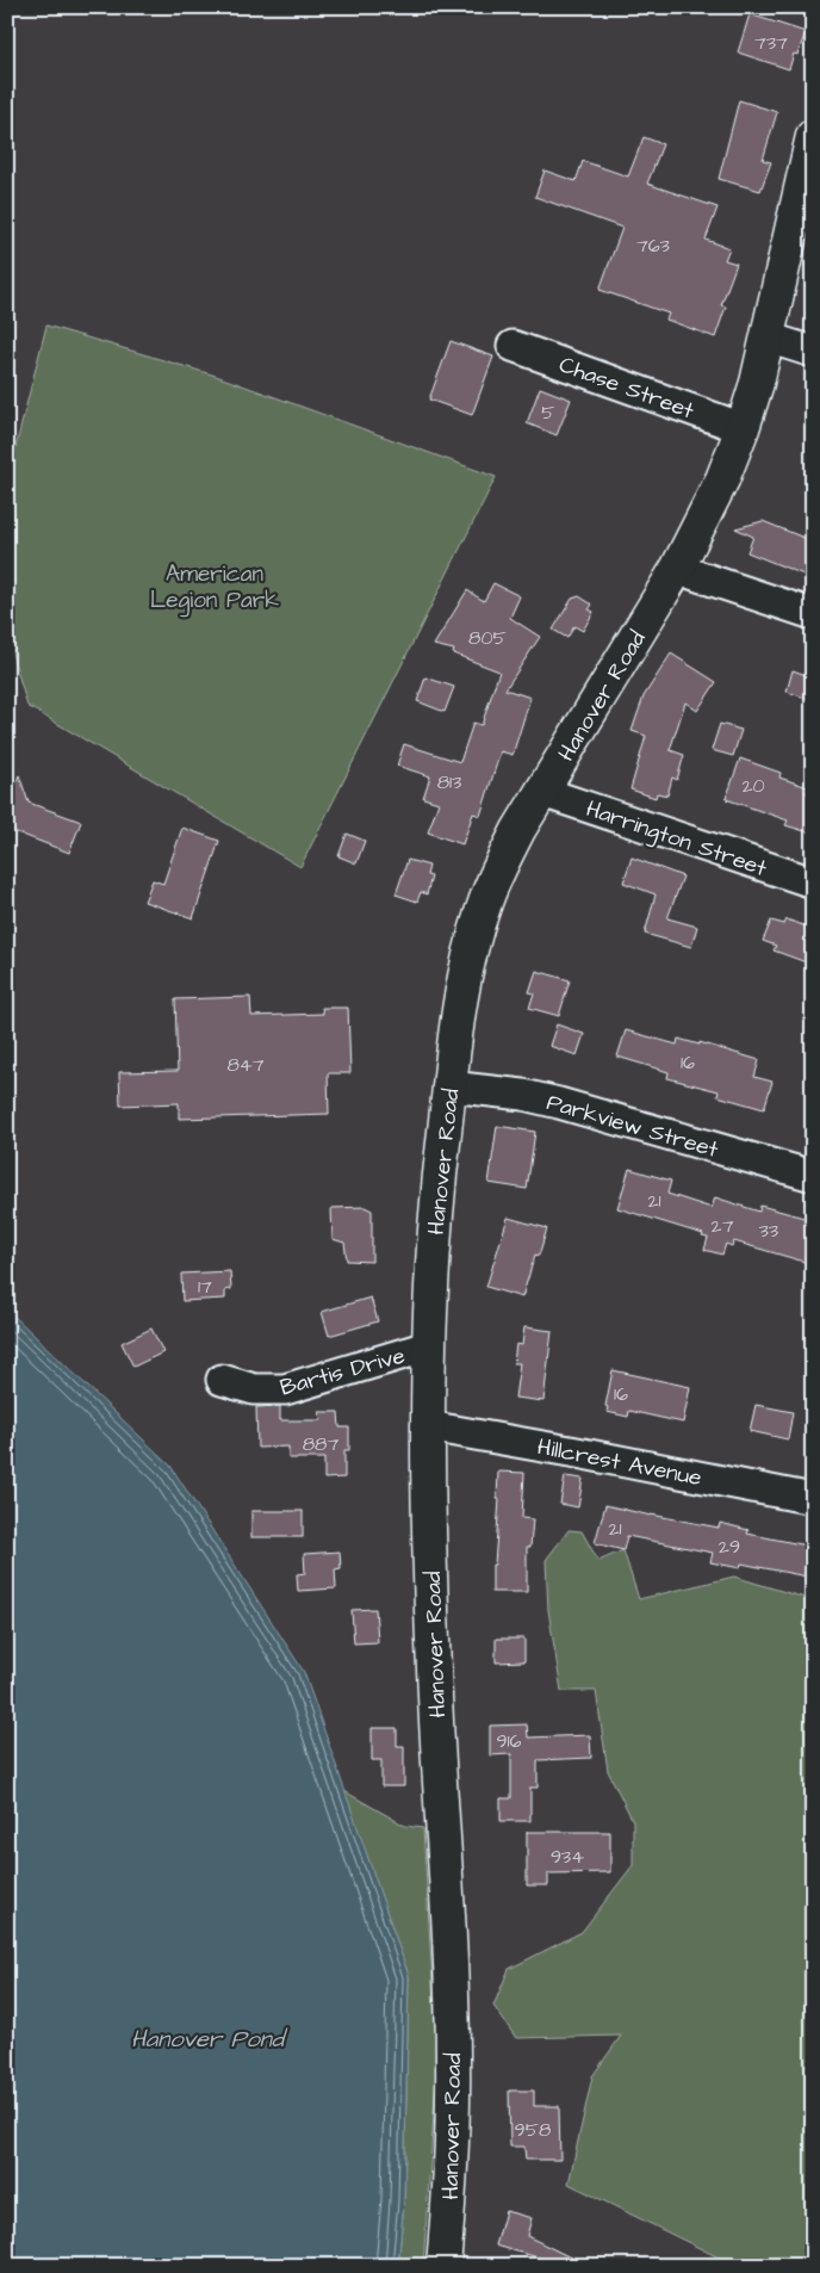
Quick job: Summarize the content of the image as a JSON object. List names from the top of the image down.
{
  "streets": {
    "main road": ["Hanover Road"],
    "street": [
      "Chase Street",
      "Harrington Street",
      "Parkview Street",
      "Bartis Drive",
      "Hillcrest Avenue"
    ]
  },
  "crossings": [
    ["Chase Street", "Hanover Road"],
    ["Hanover Road", "Harrington Street"],
    ["Hanover Road", "Parkview Street"],
    ["Hanover Road", "Bartis Drive"],
    ["Hanover Road", "Hillcrest Avenue"]
  ],
  "water": ["Hanover Pond"],
  "parks": ["American Legion Park"],
  "house_numbers": [
    "737",
    "763",
    "5",
    "805",
    "813",
    "20",
    "16",
    "847",
    "21",
    "27",
    "33",
    "17",
    "16",
    "887",
    "21",
    "29",
    "916",
    "934",
    "958"
  ]
}
